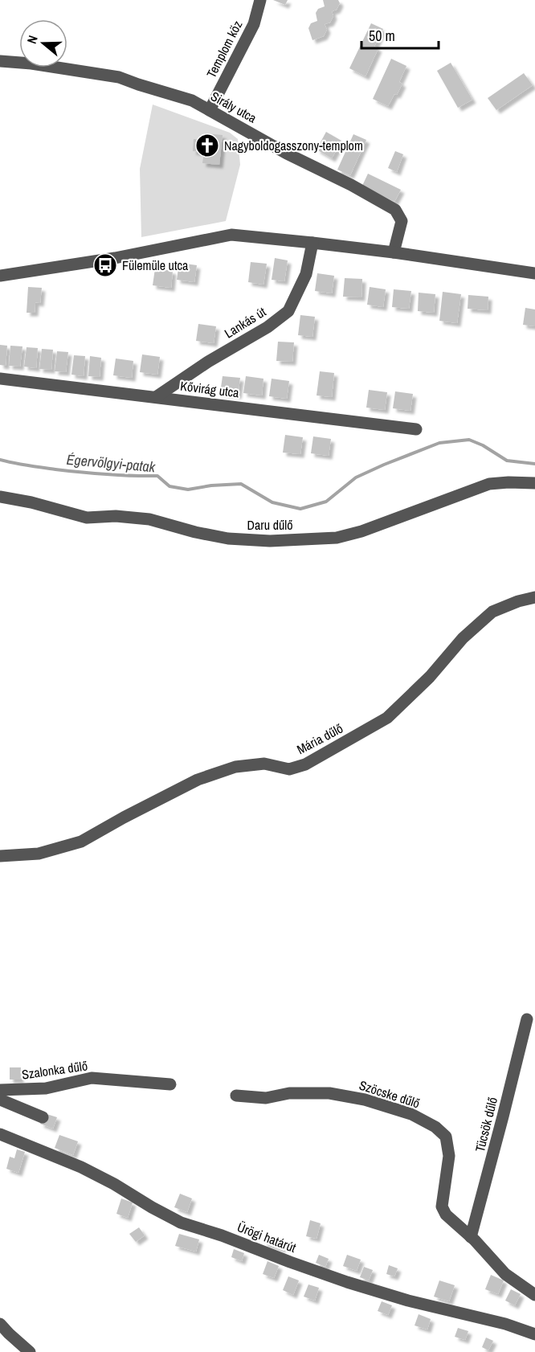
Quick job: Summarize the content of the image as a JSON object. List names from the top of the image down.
{
  "streets": {
    "street": [
      "Templom köz",
      "Sirály utca",
      "Lankás út",
      "Kővirág utca",
      "Daru dűlő",
      "Mária dűlő",
      "Szalonka dűlő",
      "Szöcske dűlő",
      "Tücsök dűlő",
      "Ürögi határút"
    ]
  },
  "crossings": [
    ["Templom köz", "Sirály utca"],
    ["Lankás út", "Kővirág utca"],
    ["Szöcske dűlő", "Tücsök dűlő"]
  ],
  "water": ["Égervölgyi-patak"],
  "places": {
    "church": ["Nagyboldogasszony-templom"],
    "bus stop": ["Fülemüle utca"]
  },
  "scale_bar": "50 m",
  "north": "left"
}
